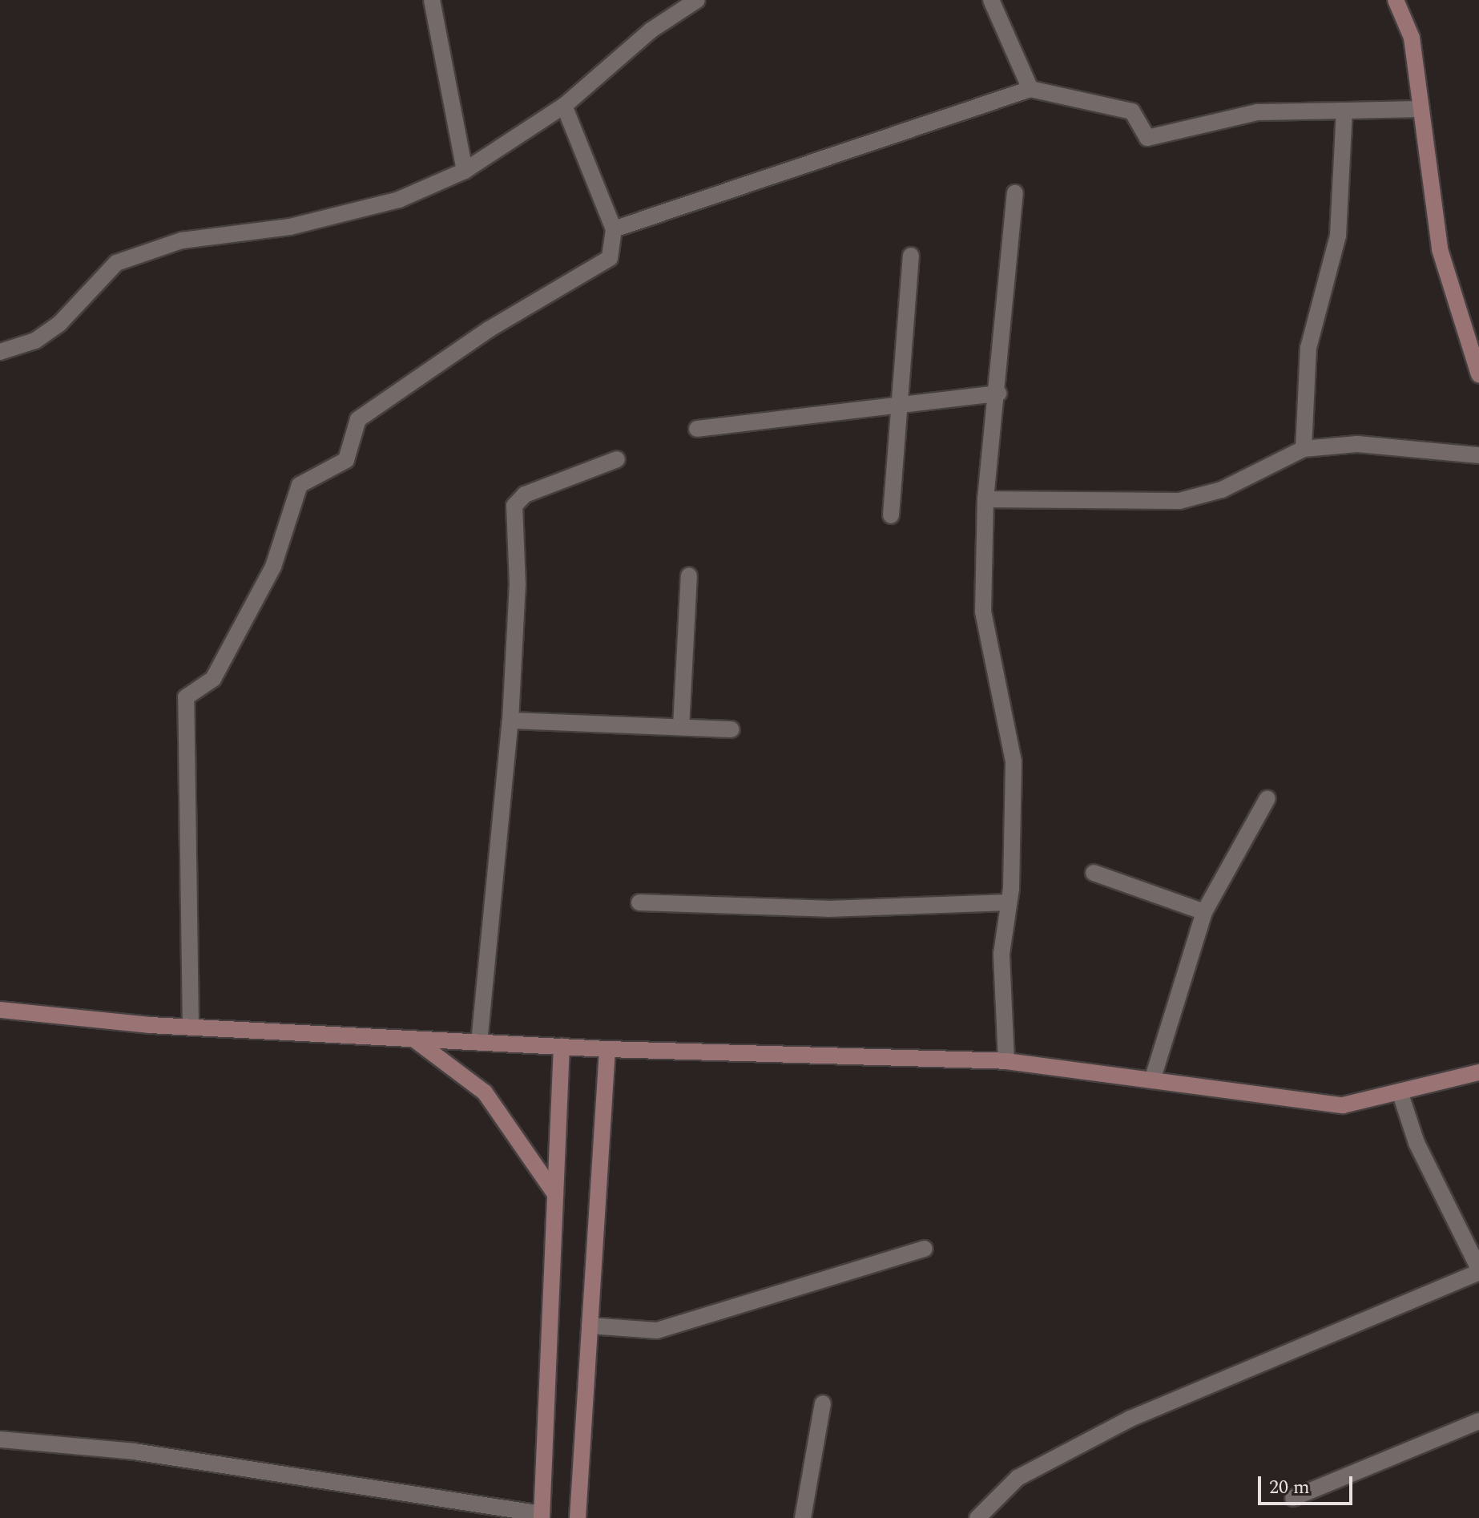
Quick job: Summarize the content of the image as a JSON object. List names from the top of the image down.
{
  "scale_bar": "20 m"
}
